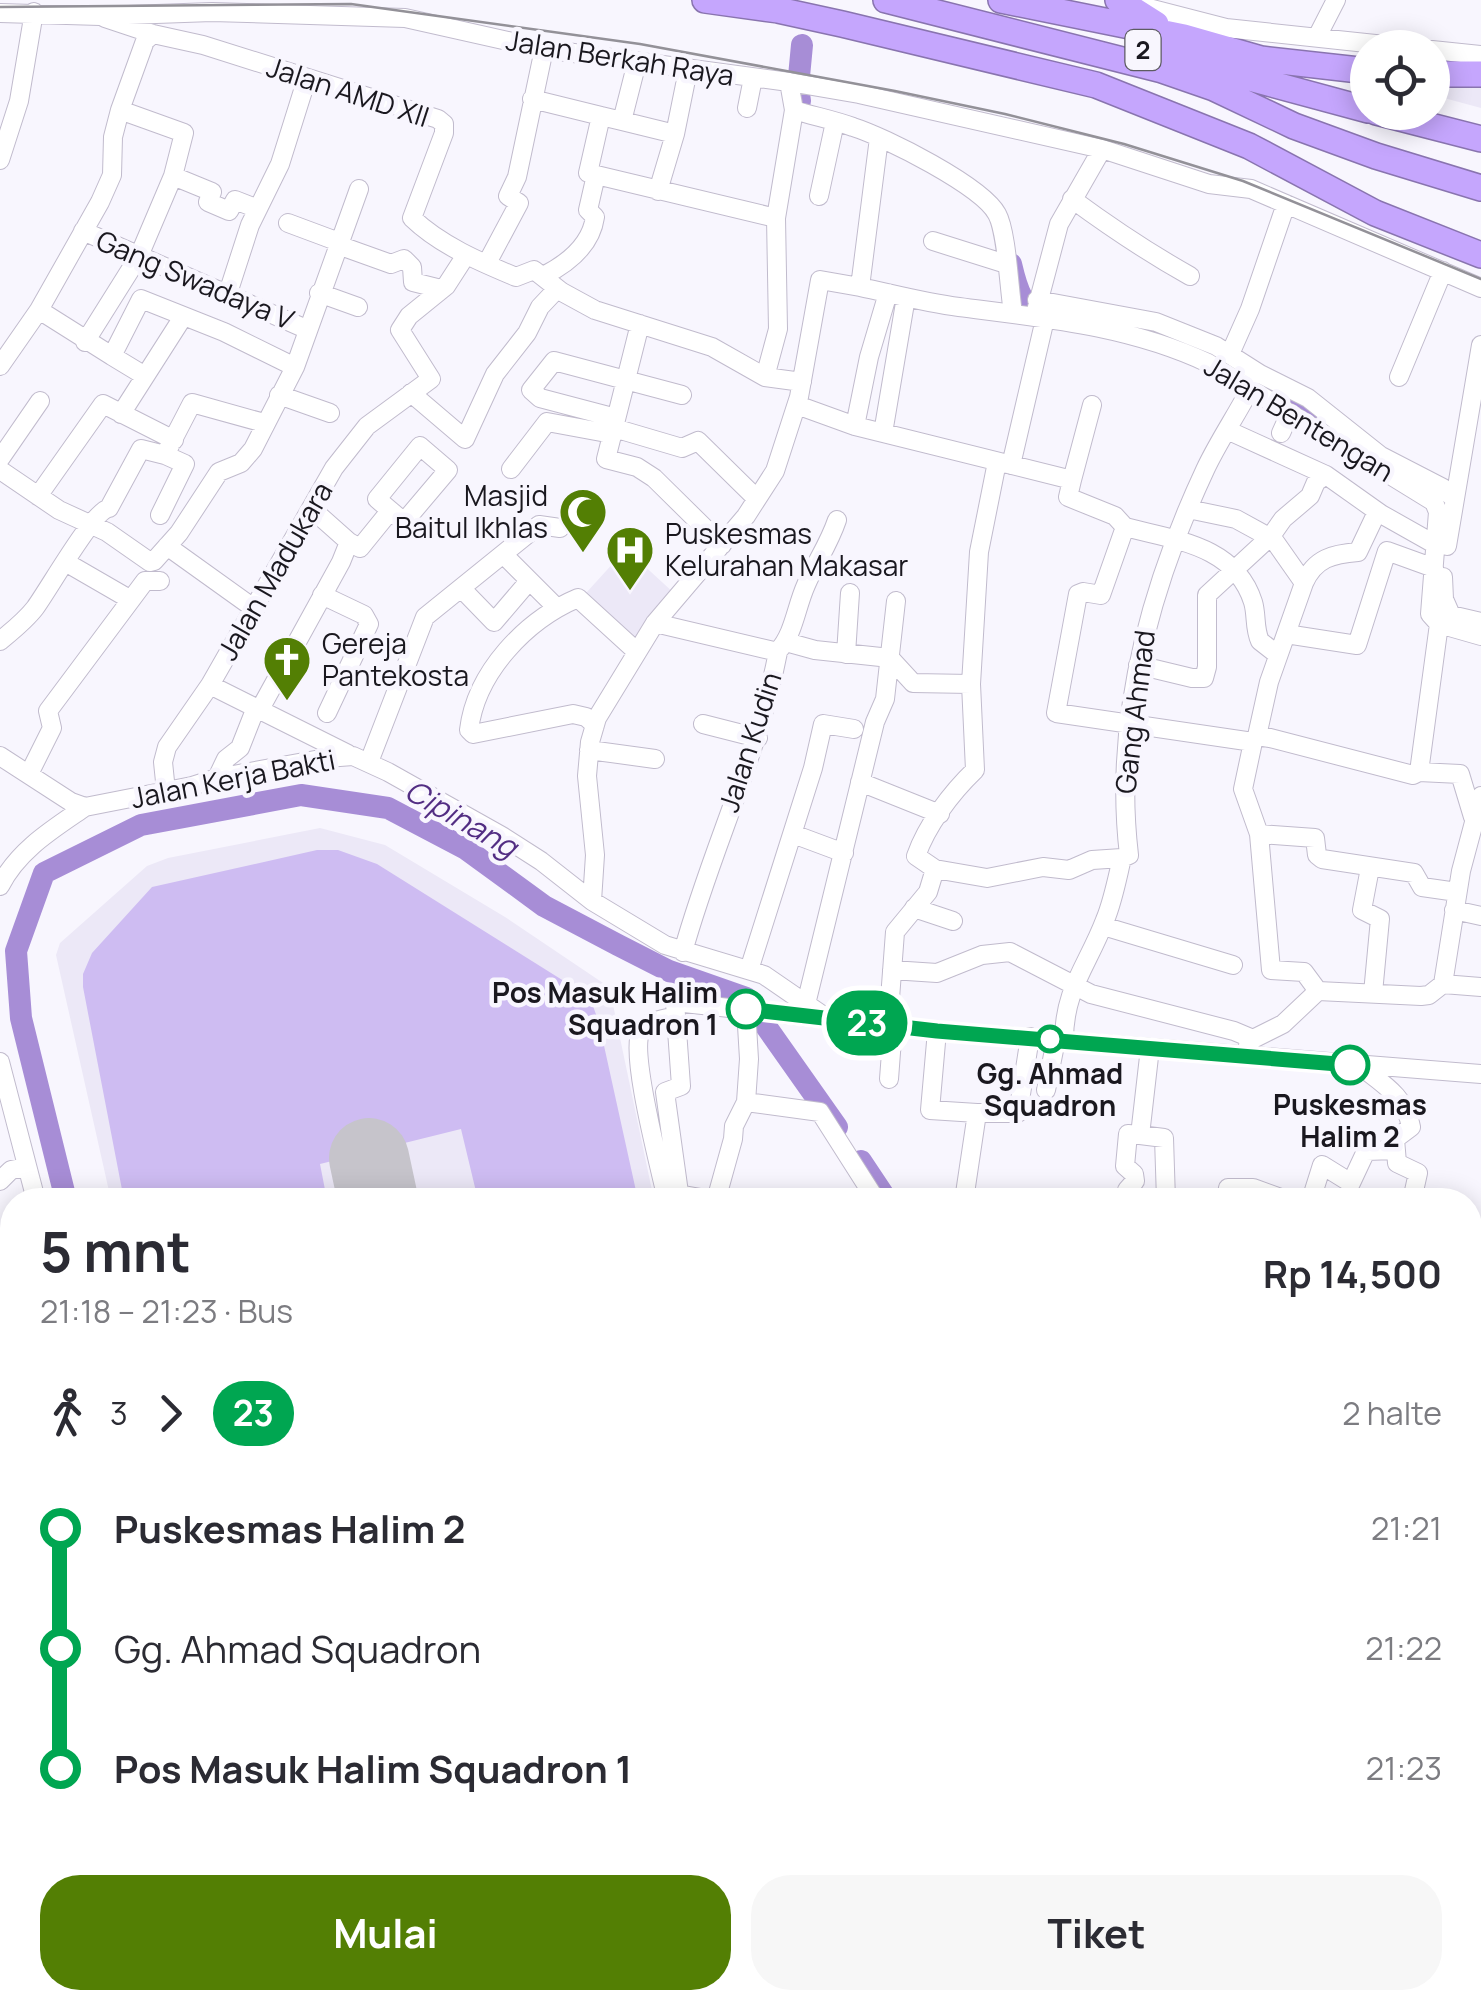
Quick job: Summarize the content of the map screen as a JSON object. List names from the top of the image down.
{
  "streets": {
    "highway": ["2"],
    "street": [
      "Jalan Berkah Raya",
      "Jalan AMD XII",
      "Gang Swadaya V",
      "Jalan Bentengan",
      "Jalan Madukara",
      "Gang Ahmad",
      "Jalan Kudin",
      "Jalan Kerja Bakti"
    ]
  },
  "crossings": [
    ["Jalan Berkah Raya", "Jalan AMD XII"],
    ["Jalan Bentengan", "Gang Ahmad"],
    ["Jalan Madukara", "Jalan Kerja Bakti"],
    ["Jalan Kudin", "Jalan Kerja Bakti"]
  ],
  "water": ["Cipinang"],
  "places": {
    "mosque": ["Masjid Baitul Ikhlas"],
    "hospital": ["Puskesmas Kelurahan Makasar"],
    "church": ["Gereja Pantekosta"],
    "other": ["Pos Masuk Halim Squadron 1", "Gg. Ahmad Squadron", "Puskesmas Halim 2"]
  },
  "lines": ["bus line 23"],
  "page": {
    "on_map": "23",
    "heading": ["5 mnt", "21:18 – 21:23 · Bus", "Rp 14,500"],
    "legs": ["3", "23", "2 halte"],
    "list": [
      {
        "name": "Puskesmas Halim 2",
        "value": "21:21"
      },
      {
        "name": "Gg. Ahmad Squadron",
        "value": "21:22"
      },
      {
        "name": "Pos Masuk Halim Squadron 1",
        "value": "21:23"
      }
    ],
    "buttons": ["Mulai", "Tiket"]
  }
}
